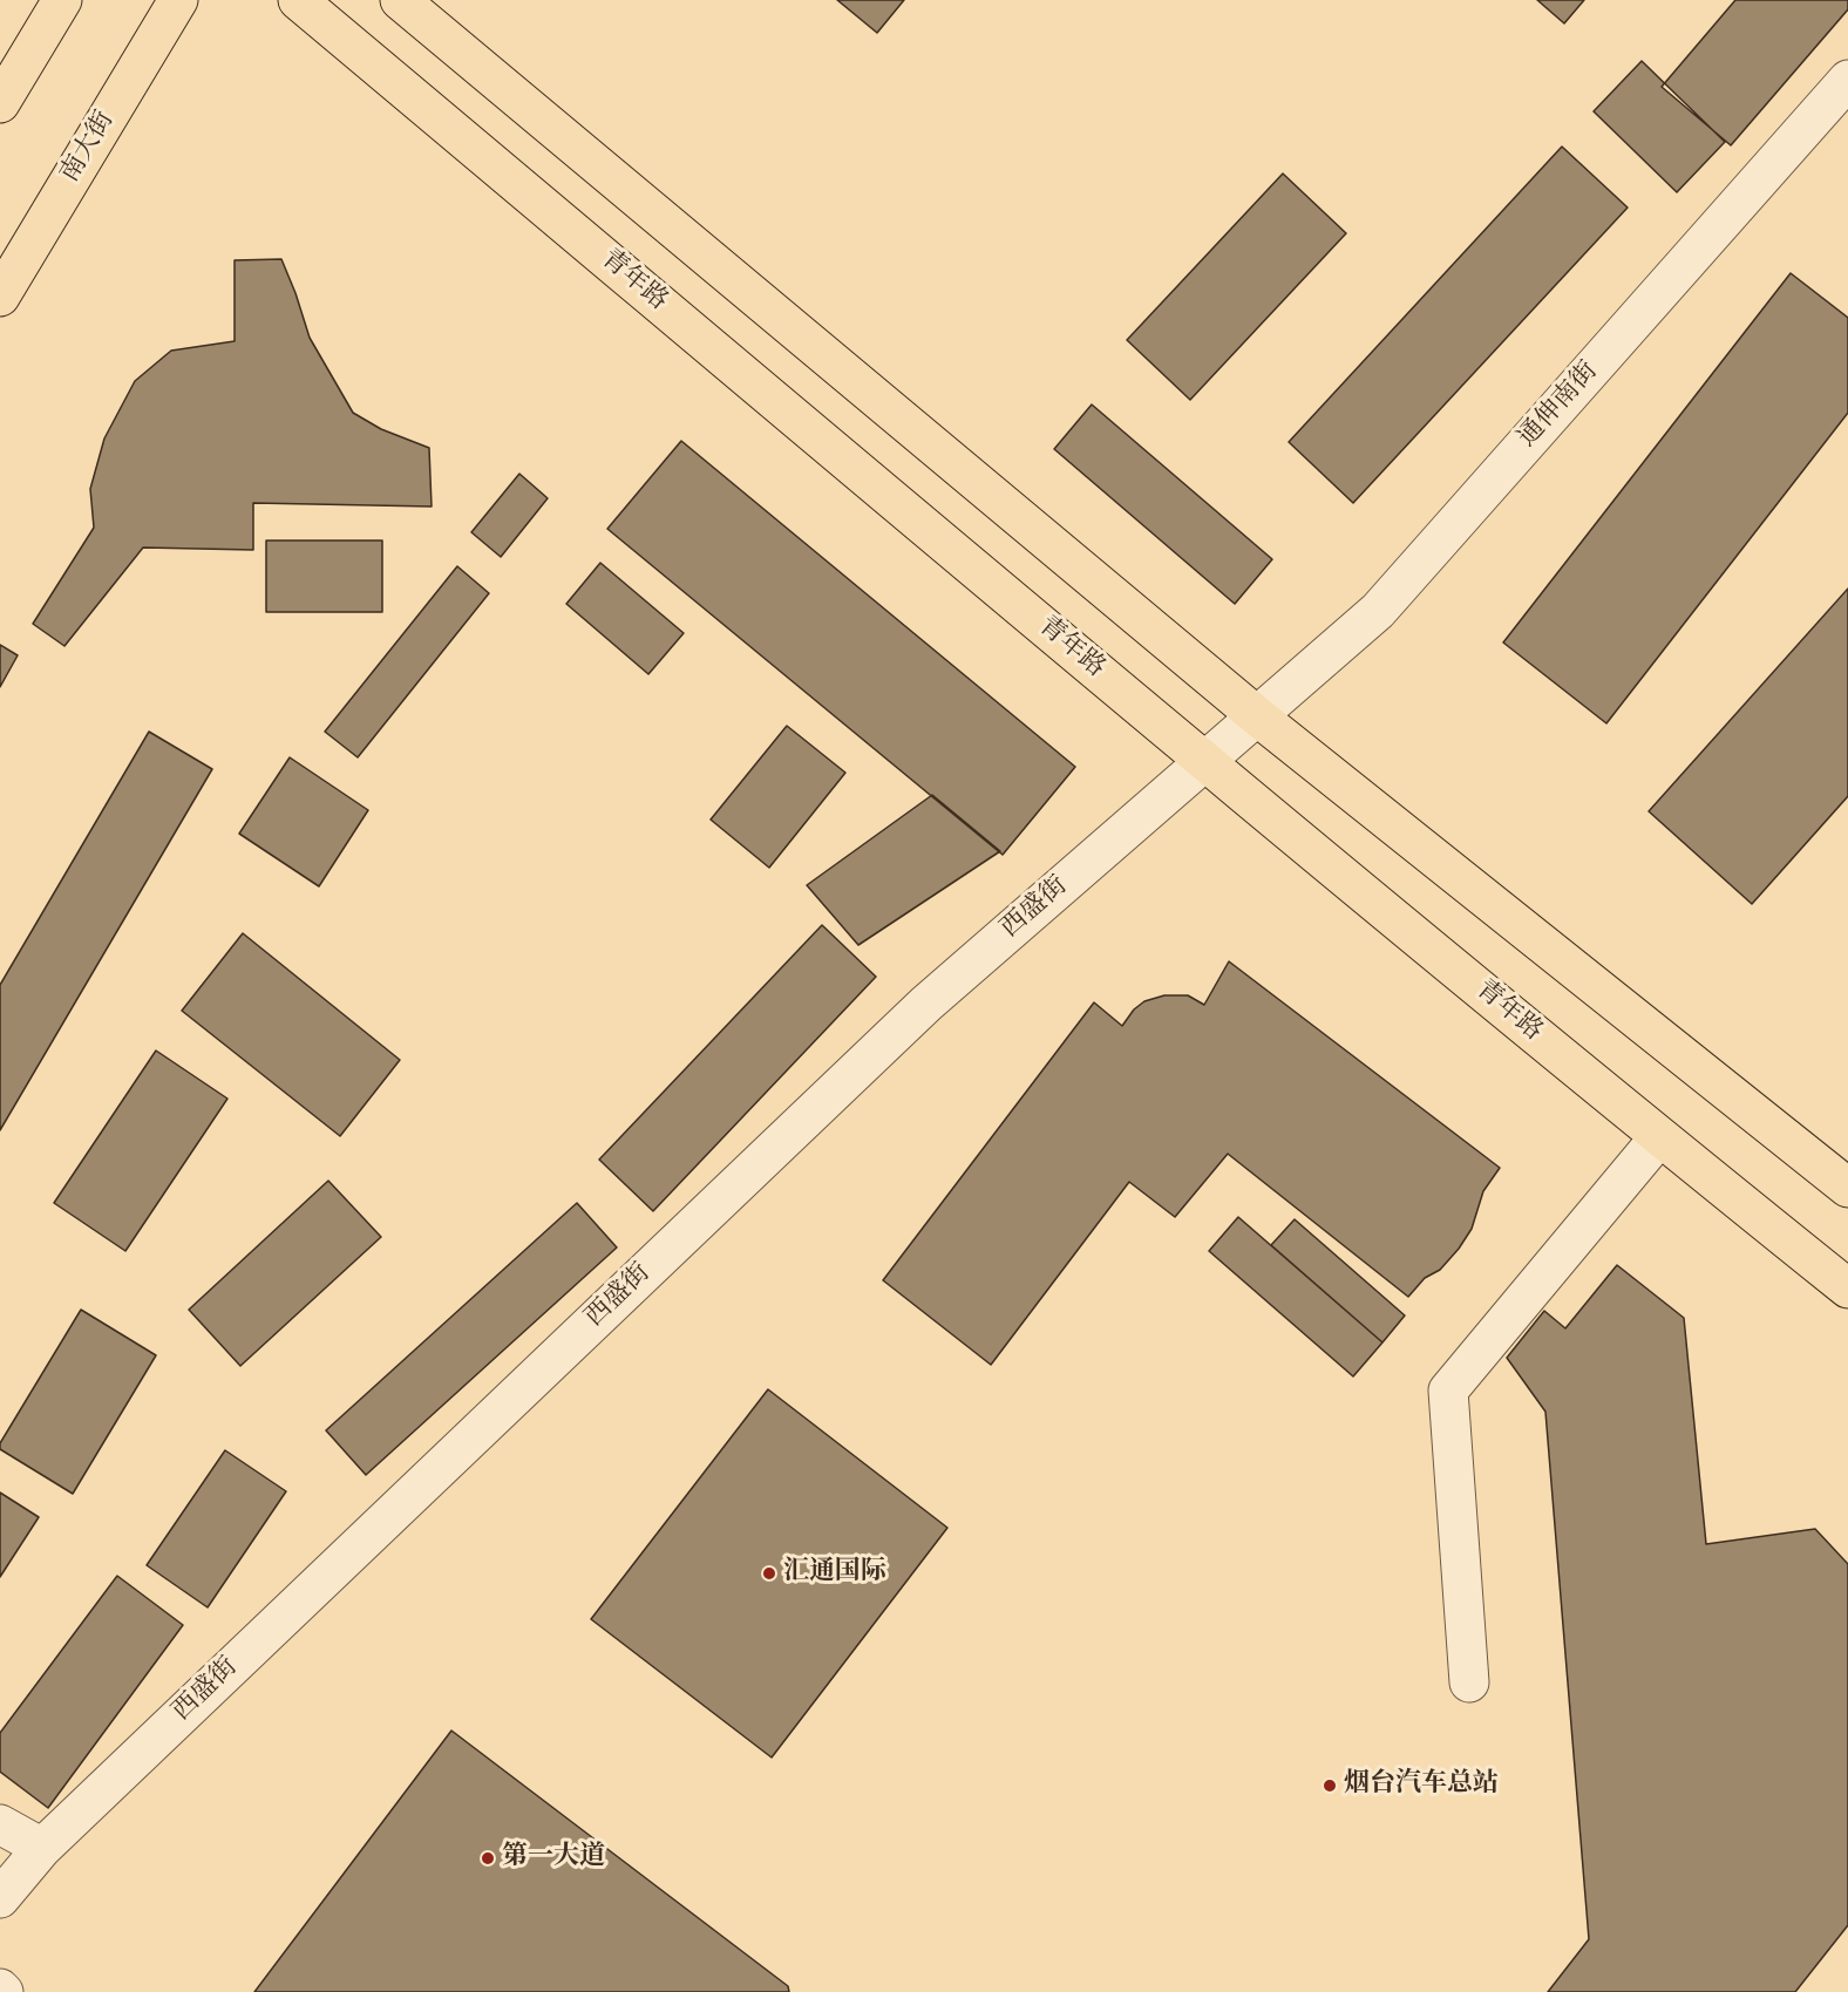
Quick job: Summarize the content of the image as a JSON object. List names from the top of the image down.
{
  "streets": {
    "main road": ["南大街", "青年路"],
    "street": ["通伸南街", "西盛街"]
  },
  "crossings": [
    ["青年路", "西盛街"],
    ["通伸南街", "西盛街"]
  ],
  "places": ["汇通国际", "烟台汽车总站", "第一大道"]
}
